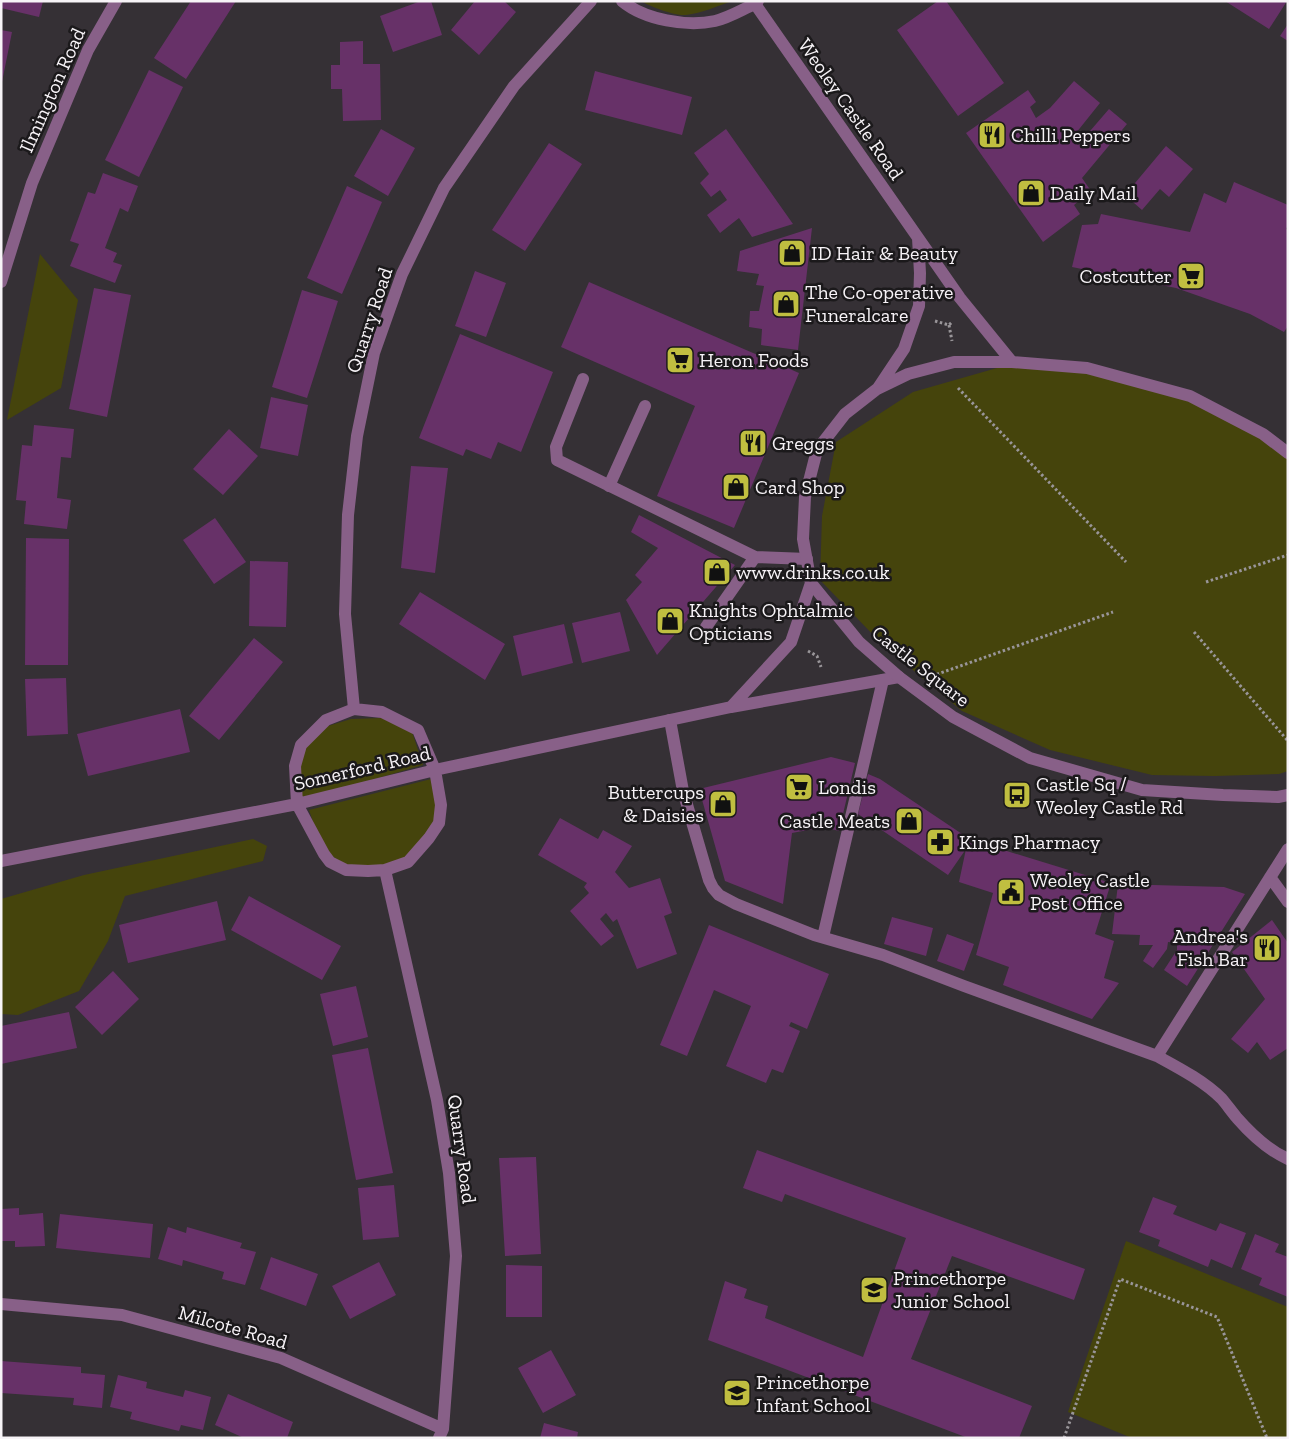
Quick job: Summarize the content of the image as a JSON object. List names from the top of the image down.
{
  "streets": {
    "street": [
      "Ilmington Road",
      "Weoley Castle Road",
      "Quarry Road",
      "Castle Square",
      "Somerford Road",
      "Milcote Road"
    ]
  },
  "crossings": [
    ["Weoley Castle Road", "Castle Square"],
    ["Quarry Road", "Milcote Road"],
    ["Castle Square", "Somerford Road"]
  ],
  "places": {
    "restaurant": ["Chilli Peppers", "Greggs", "Andrea's Fish Bar"],
    "shop": [
      "Daily Mail",
      "ID Hair & Beauty",
      "The Co-operative Funeralcare",
      "Card Shop",
      "www.drinks.co.uk",
      "Knights Ophtalmic Opticians",
      "Buttercups & Daisies",
      "Castle Meats"
    ],
    "supermarket": ["Costcutter", "Heron Foods", "Londis"],
    "bus stop": ["Castle Sq / Weoley Castle Rd"],
    "pharmacy": ["Kings Pharmacy"],
    "public building": ["Weoley Castle Post Office"],
    "school or university": ["Princethorpe Junior School", "Princethorpe Infant School"]
  }
}
